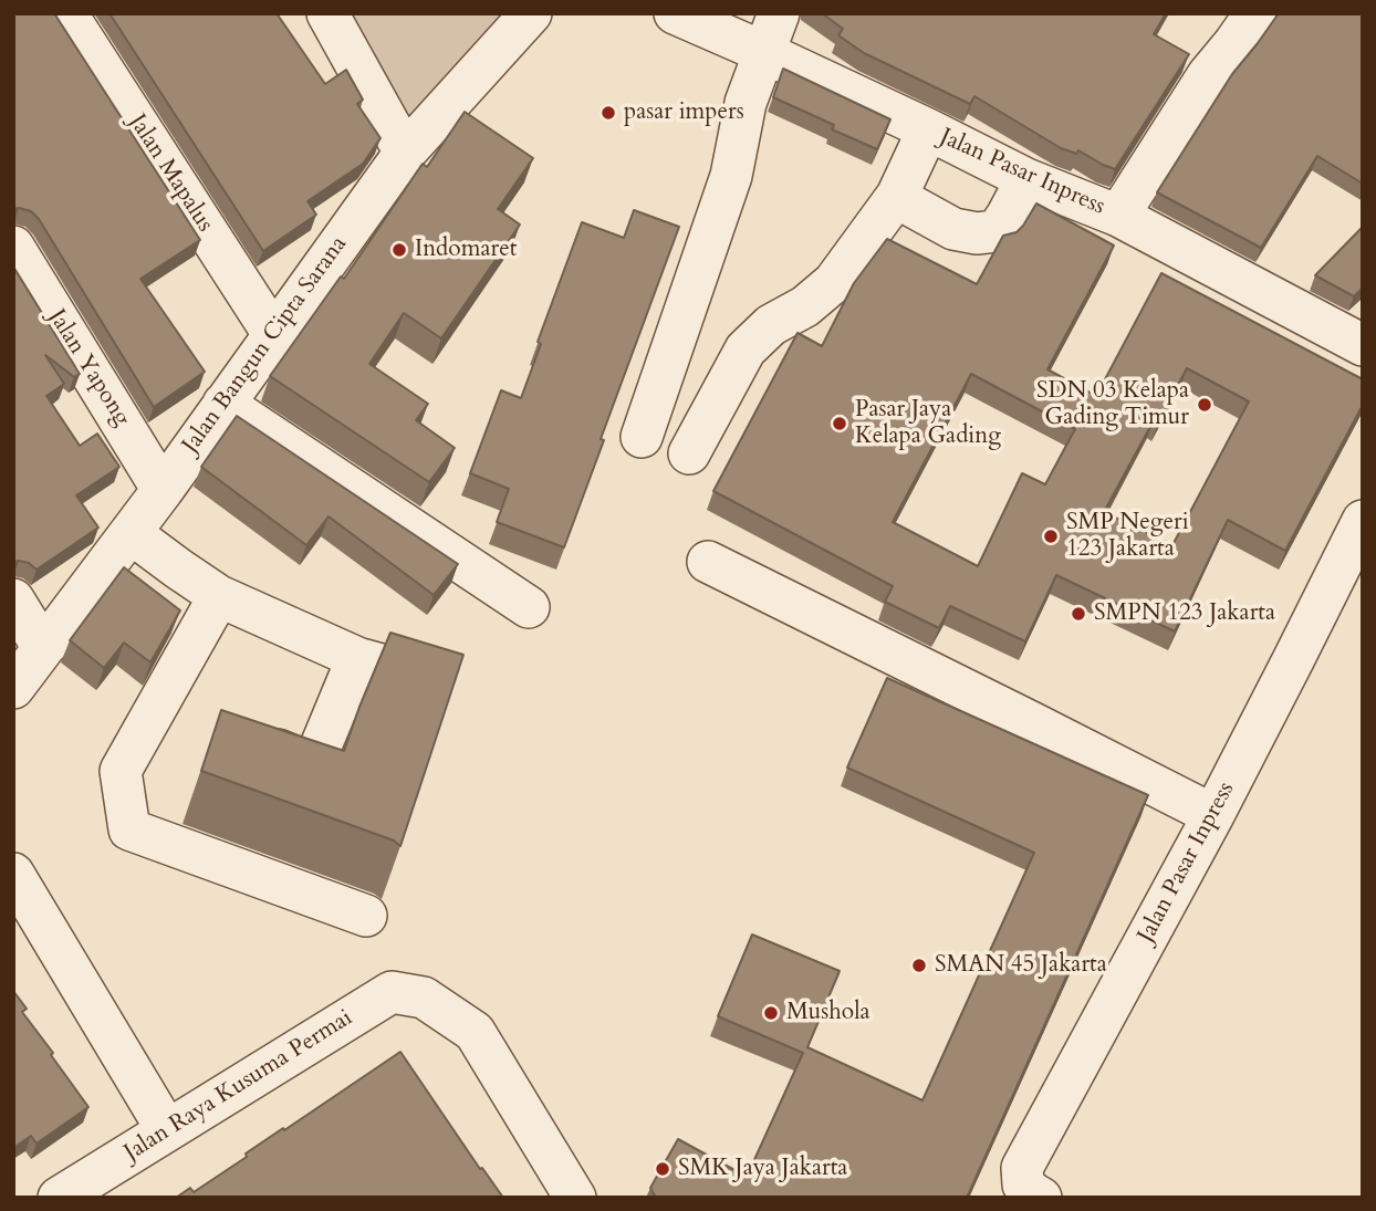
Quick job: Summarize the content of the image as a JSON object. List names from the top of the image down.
{
  "streets": {
    "street": [
      "Jalan Pasar Inpress",
      "Jalan Mapalus",
      "Jalan Bangun Cipta Sarana",
      "Jalan Yapong",
      "Jalan Raya Kusuma Permai"
    ]
  },
  "crossings": [
    ["Jalan Mapalus", "Jalan Bangun Cipta Sarana"],
    ["Jalan Bangun Cipta Sarana", "Jalan Yapong"]
  ],
  "places": [
    "pasar impers",
    "Indomaret",
    "SDN 03 Kelapa Gading Timur",
    "Pasar Jaya Kelapa Gading",
    "SMP Negeri 123 Jakarta",
    "SMPN 123 Jakarta",
    "SMAN 45 Jakarta",
    "Mushola",
    "SMK Jaya Jakarta"
  ]
}
